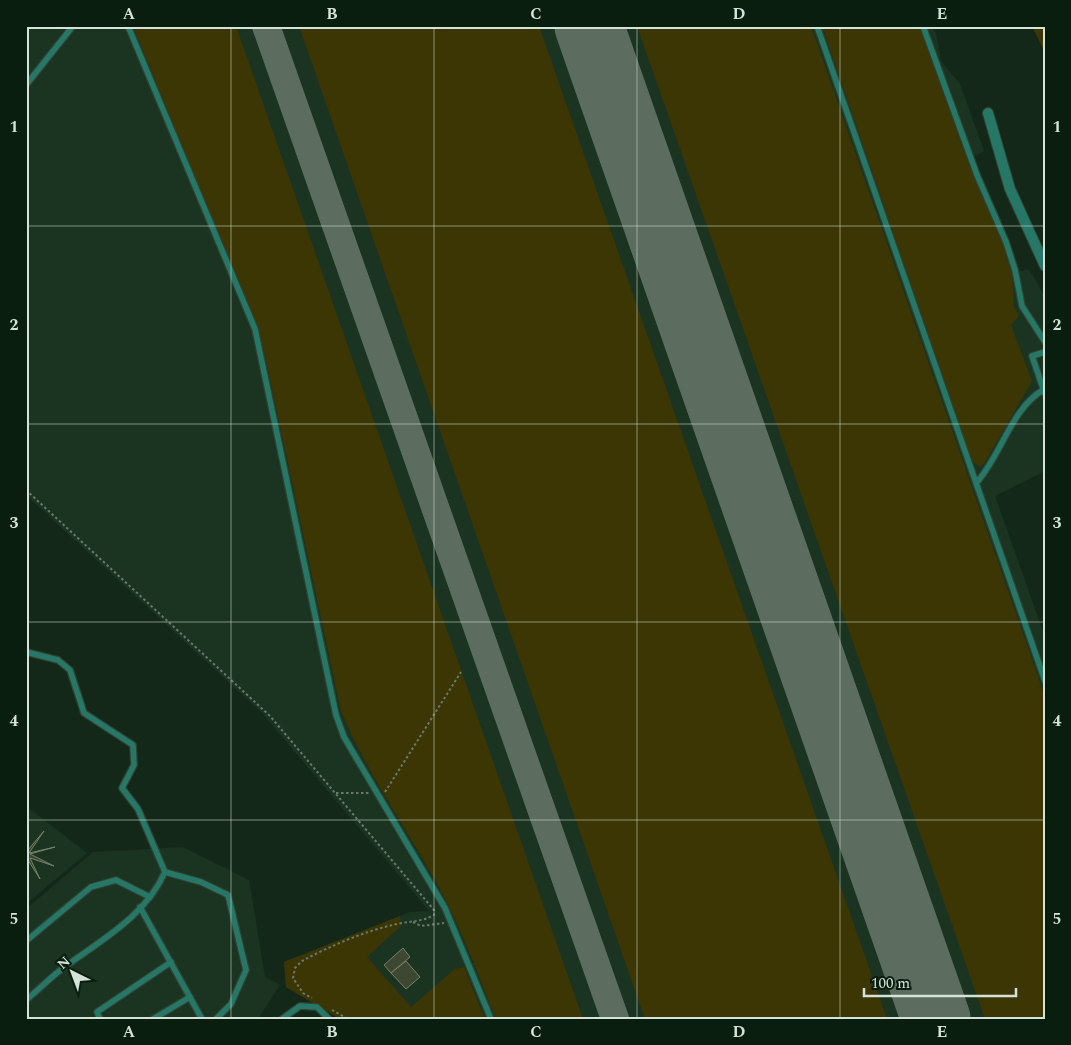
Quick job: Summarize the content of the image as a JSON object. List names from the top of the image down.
{
  "scale_bar": "100 m",
  "north": "top left",
  "grid": {
    "columns": [
      "A",
      "B",
      "C",
      "D",
      "E"
    ],
    "rows": [
      "1",
      "2",
      "3",
      "4",
      "5"
    ]
  }
}
